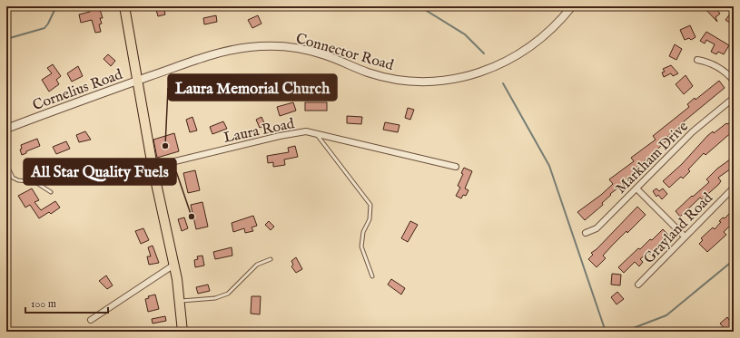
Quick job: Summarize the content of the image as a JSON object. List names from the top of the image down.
{
  "streets": {
    "street": [
      "Connector Road",
      "Cornelius Road",
      "Laura Road",
      "Markham Drive",
      "Grayland Road"
    ]
  },
  "crossings": [
    ["Connector Road", "Cornelius Road"]
  ],
  "places": ["Laura Memorial Church", "All Star Quality Fuels"],
  "scale_bar": "100 m"
}
